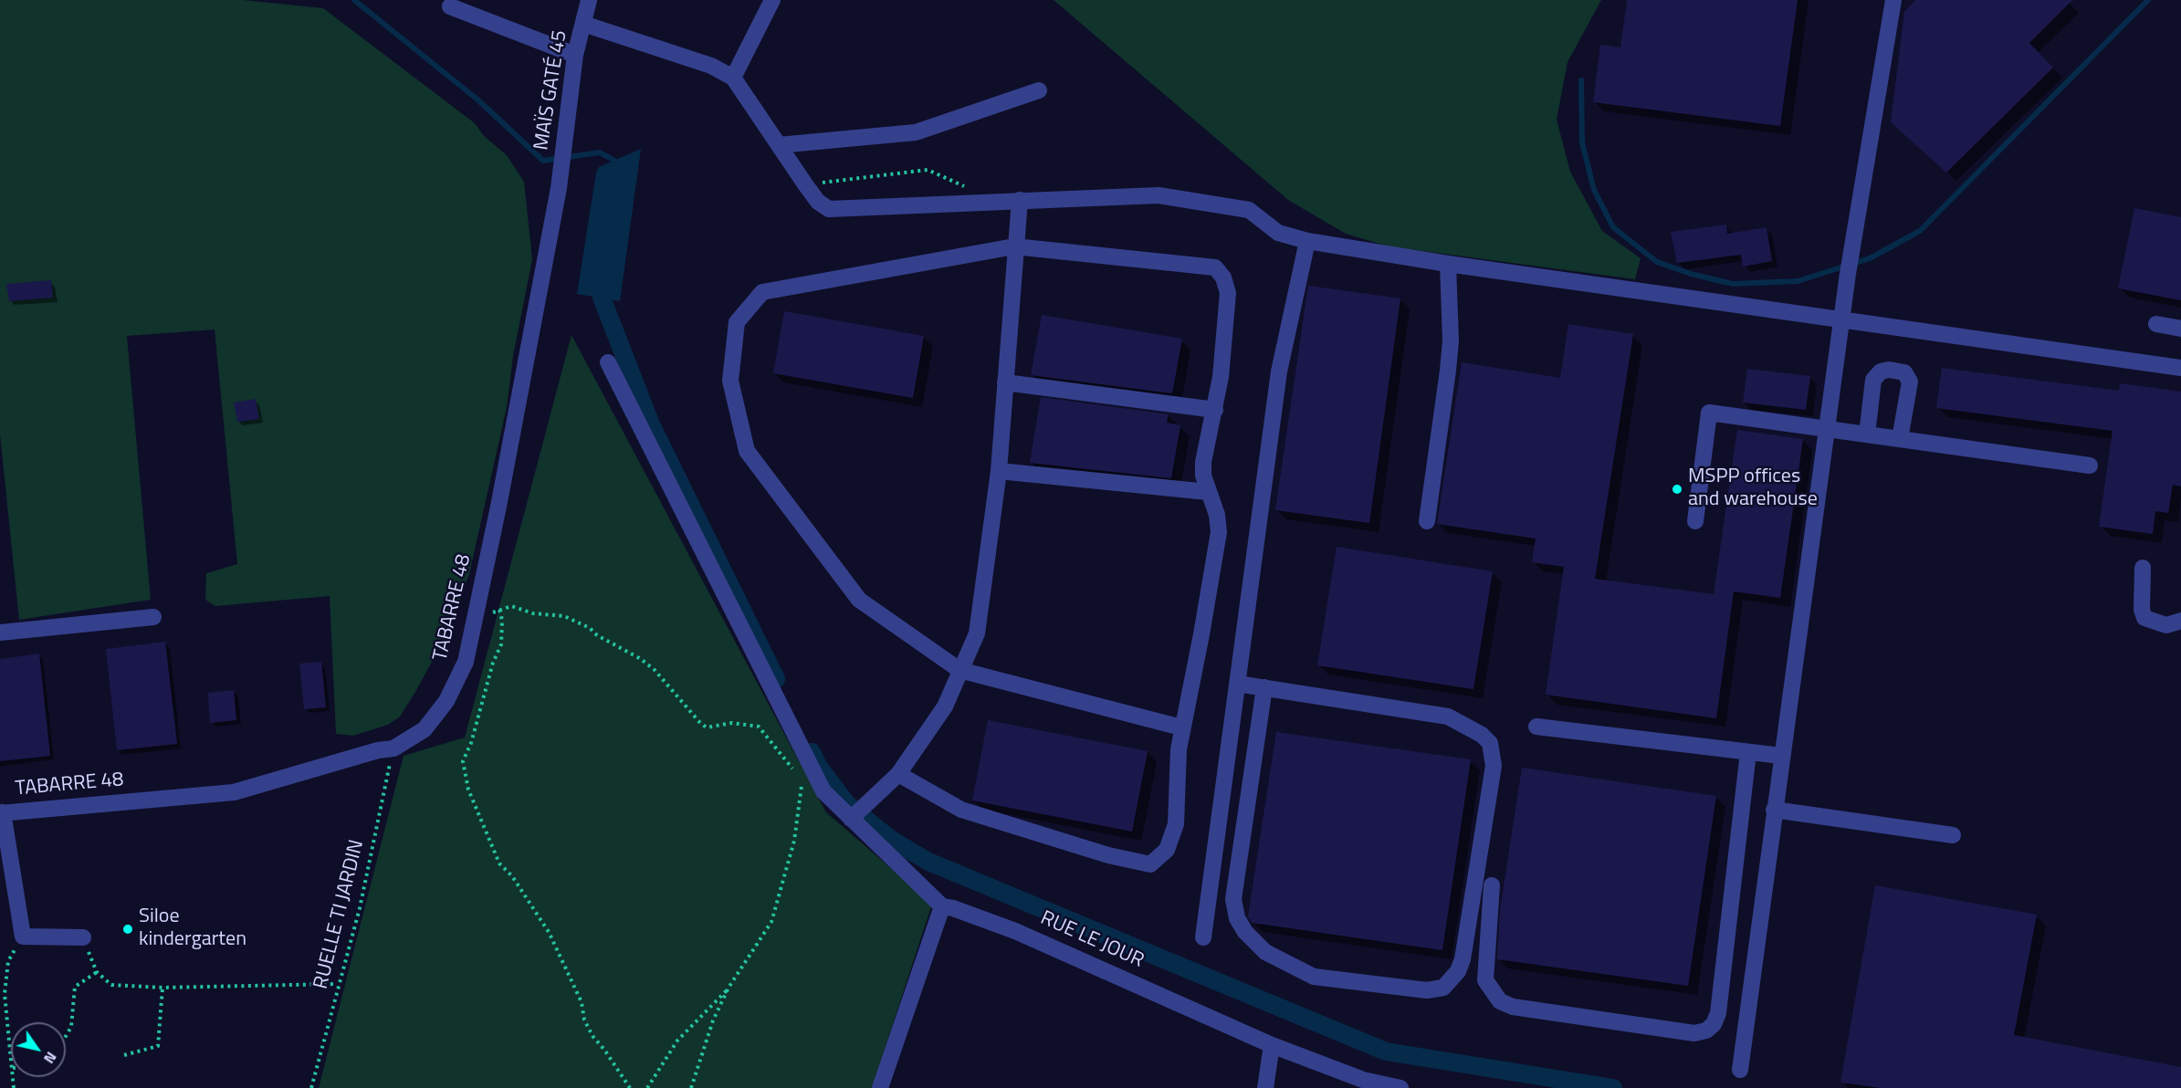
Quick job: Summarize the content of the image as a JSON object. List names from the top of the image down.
{
  "streets": {
    "street": ["MAÏS GATÉ 45", "TABARRE 48", "RUE LE JOUR"],
    "path": ["RUELLE TI JARDIN"]
  },
  "crossings": [
    ["MAÏS GATÉ 45", "TABARRE 48"],
    ["TABARRE 48", "RUELLE TI JARDIN"]
  ],
  "places": ["MSPP offices and warehouse", "Siloe kindergarten"],
  "north": "bottom right"
}
